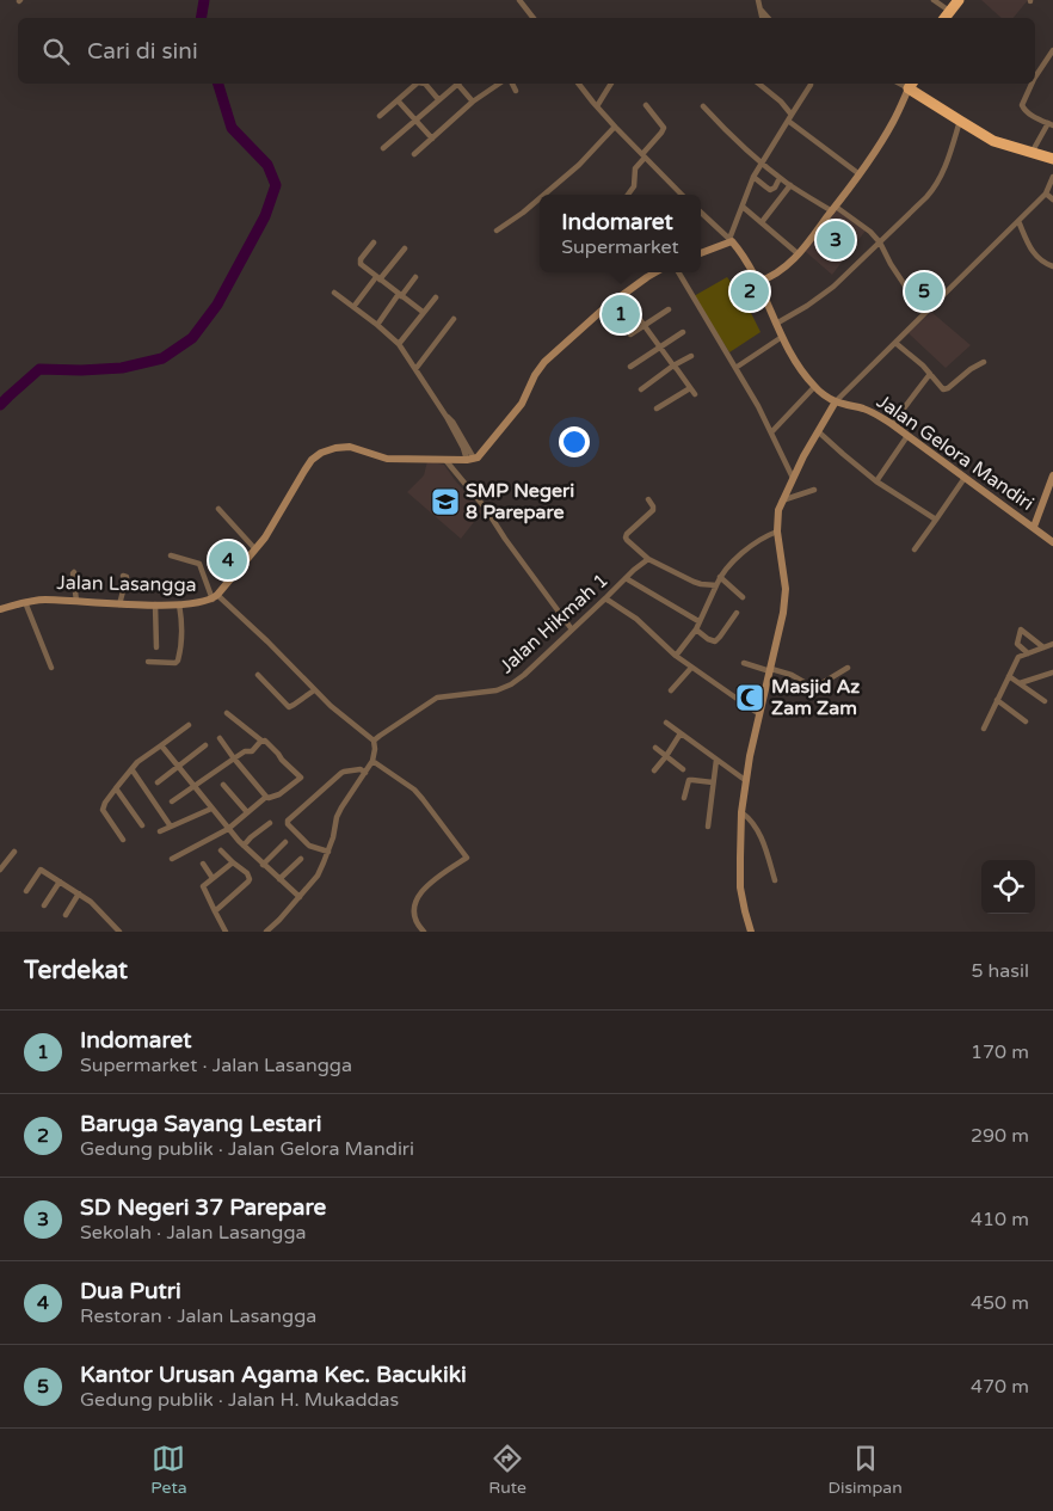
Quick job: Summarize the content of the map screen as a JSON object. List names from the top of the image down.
{
  "streets": {
    "street": ["Jalan Gelora Mandiri", "Jalan Lasangga", "Jalan Hikmah 1"]
  },
  "places": {
    "school or university": ["SMP Negeri 8 Parepare"],
    "mosque": ["Masjid Az Zam Zam"]
  },
  "page": {
    "search": "Cari di sini",
    "popup": ["Indomaret", "Supermarket"],
    "pins": [
      "3",
      "2",
      "5",
      "1",
      "4"
    ],
    "heading": ["Terdekat", "5 hasil"],
    "list": [
      {
        "mark": "1",
        "name": "Indomaret",
        "note": "Supermarket · Jalan Lasangga",
        "value": "170 m"
      },
      {
        "mark": "2",
        "name": "Baruga Sayang Lestari",
        "note": "Gedung publik · Jalan Gelora Mandiri",
        "value": "290 m"
      },
      {
        "mark": "3",
        "name": "SD Negeri 37 Parepare",
        "note": "Sekolah · Jalan Lasangga",
        "value": "410 m"
      },
      {
        "mark": "4",
        "name": "Dua Putri",
        "note": "Restoran · Jalan Lasangga",
        "value": "450 m"
      },
      {
        "mark": "5",
        "name": "Kantor Urusan Agama Kec. Bacukiki",
        "note": "Gedung publik · Jalan H. Mukaddas",
        "value": "470 m"
      }
    ],
    "nav": ["Peta", "Rute", "Disimpan"]
  }
}
